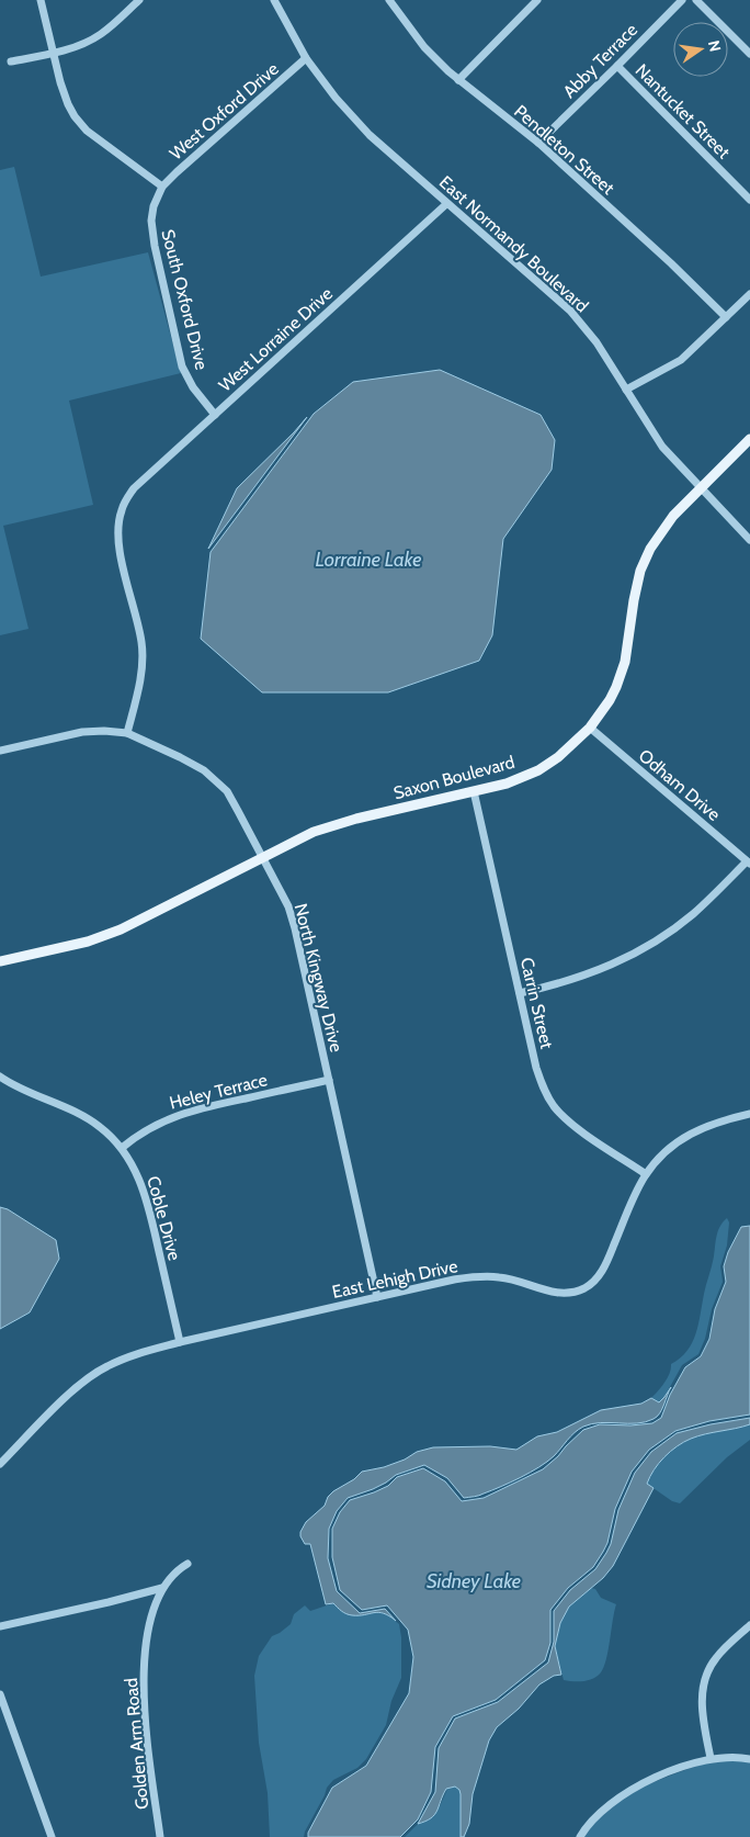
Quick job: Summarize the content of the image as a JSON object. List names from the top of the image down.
{
  "streets": {
    "main road": ["Saxon Boulevard"],
    "street": [
      "Abby Terrace",
      "West Oxford Drive",
      "Nantucket Street",
      "Pendleton Street",
      "East Normandy Boulevard",
      "South Oxford Drive",
      "West Lorraine Drive",
      "Odham Drive",
      "North Kingway Drive",
      "Carrin Street",
      "Heley Terrace",
      "Coble Drive",
      "East Lehigh Drive",
      "Golden Arm Road"
    ]
  },
  "crossings": [
    ["Abby Terrace", "Nantucket Street"],
    ["Abby Terrace", "Pendleton Street"],
    ["West Oxford Drive", "East Normandy Boulevard"],
    ["West Oxford Drive", "South Oxford Drive"],
    ["East Normandy Boulevard", "West Lorraine Drive"],
    ["East Normandy Boulevard", "Saxon Boulevard"],
    ["South Oxford Drive", "West Lorraine Drive"],
    ["West Lorraine Drive", "North Kingway Drive"],
    ["Saxon Boulevard", "Odham Drive"],
    ["Saxon Boulevard", "North Kingway Drive"],
    ["Saxon Boulevard", "Carrin Street"],
    ["North Kingway Drive", "Heley Terrace"],
    ["North Kingway Drive", "East Lehigh Drive"],
    ["Carrin Street", "East Lehigh Drive"],
    ["Heley Terrace", "Coble Drive"],
    ["Coble Drive", "East Lehigh Drive"]
  ],
  "water": ["Lorraine Lake", "Sidney Lake"],
  "north": "right"
}
